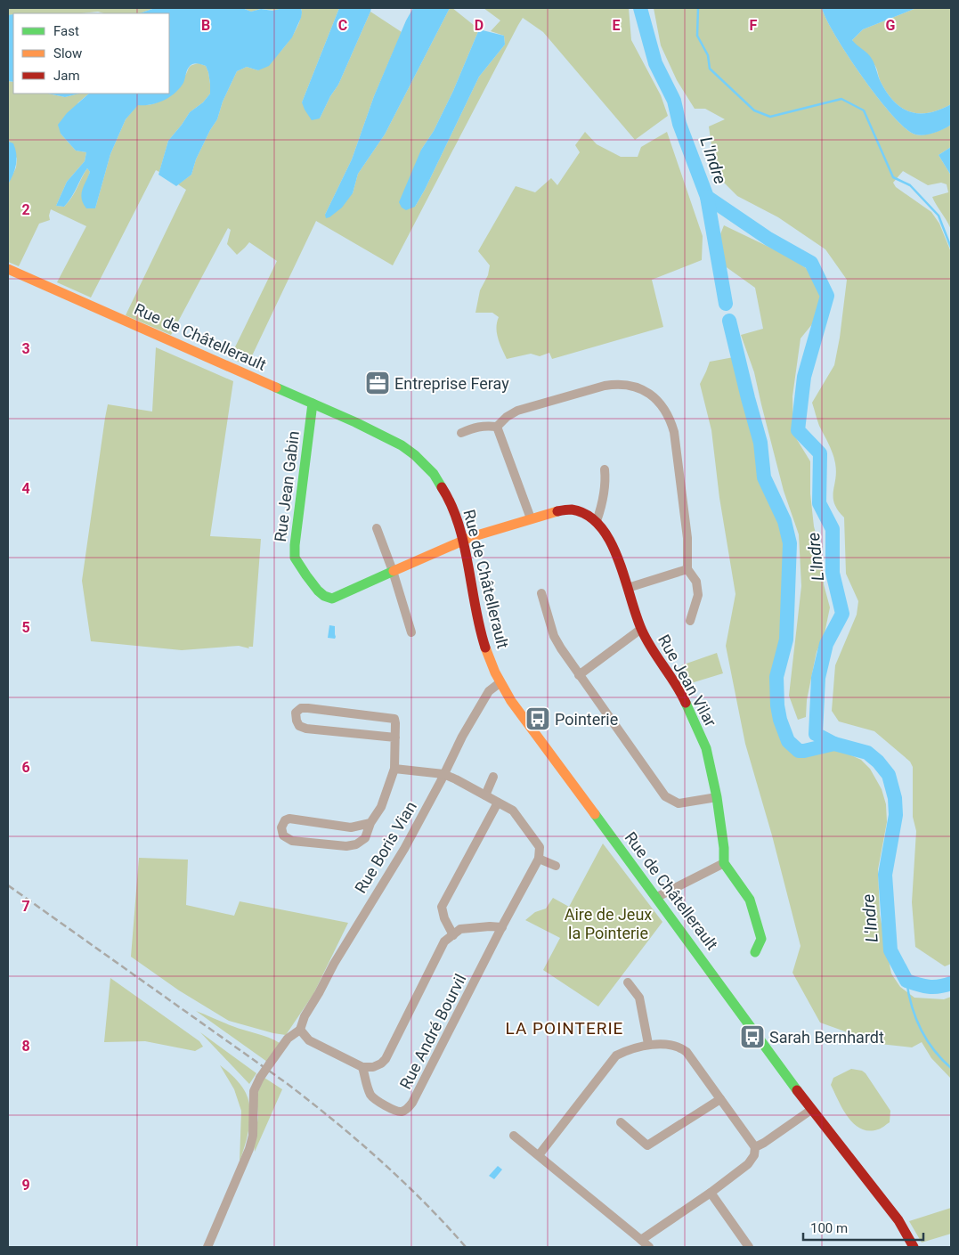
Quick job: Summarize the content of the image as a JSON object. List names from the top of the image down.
{
  "streets": {
    "main road": ["Rue de Châtellerault", "Rue Jean Gabin", "Rue Jean Vilar"],
    "street": ["Rue Boris Vian", "Rue André Bourvil"]
  },
  "crossings": [
    ["Rue de Châtellerault", "Rue Jean Gabin"],
    ["Rue de Châtellerault", "Rue Jean Vilar"],
    ["Rue de Châtellerault", "Rue Boris Vian"],
    ["Rue Jean Gabin", "Rue Jean Vilar"]
  ],
  "districts": ["LA POINTERIE"],
  "water": ["L'Indre"],
  "parks": ["Aire de Jeux la Pointerie"],
  "places": {
    "office": ["Entreprise Feray"],
    "bus stop": ["Pointerie", "Sarah Bernhardt"]
  },
  "legend": ["Fast", "Slow", "Jam"],
  "scale_bar": "100 m",
  "grid": {
    "columns": [
      "B",
      "C",
      "D",
      "E",
      "F",
      "G"
    ],
    "rows": [
      "2",
      "3",
      "4",
      "5",
      "6",
      "7",
      "8",
      "9"
    ]
  }
}
